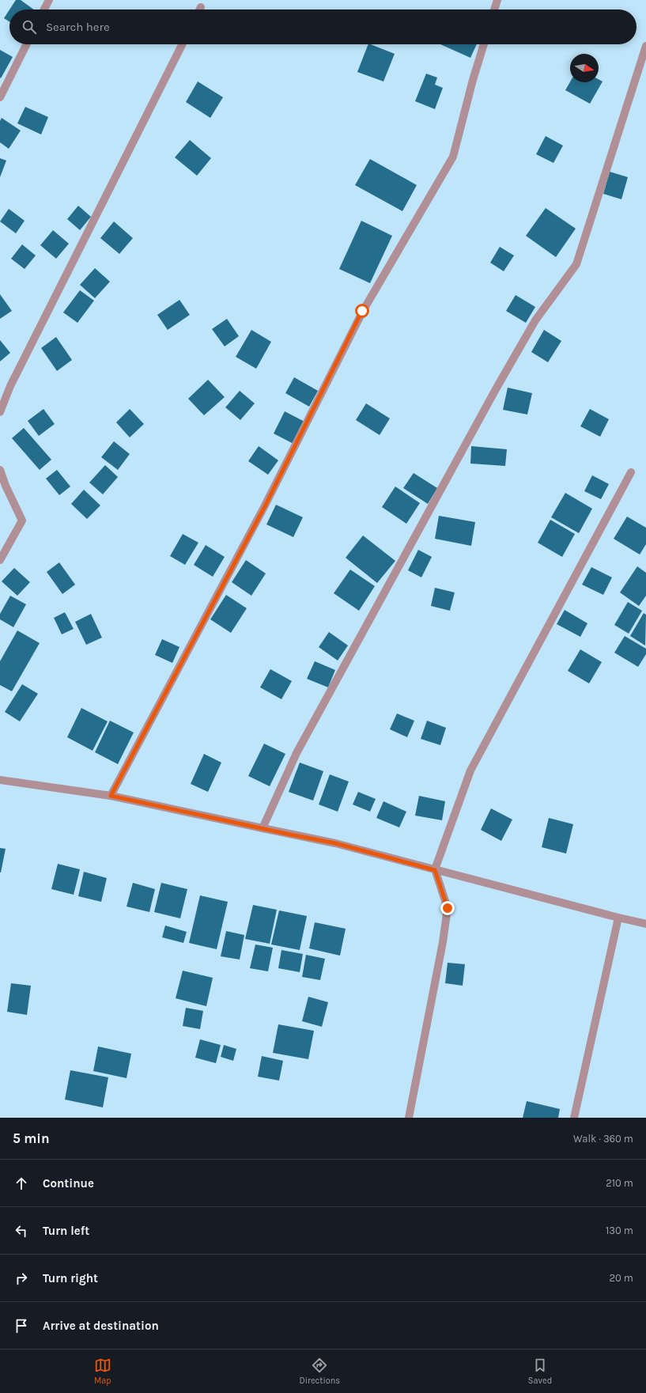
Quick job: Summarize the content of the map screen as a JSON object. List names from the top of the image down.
{
  "north": "right",
  "page": {
    "search": "Search here",
    "heading": ["5 min", "Walk · 360 m"],
    "list": [
      ["Continue", "210 m"],
      ["Turn left", "130 m"],
      ["Turn right", "20 m"],
      "Arrive at destination"
    ],
    "nav": ["Map", "Directions", "Saved"]
  }
}
